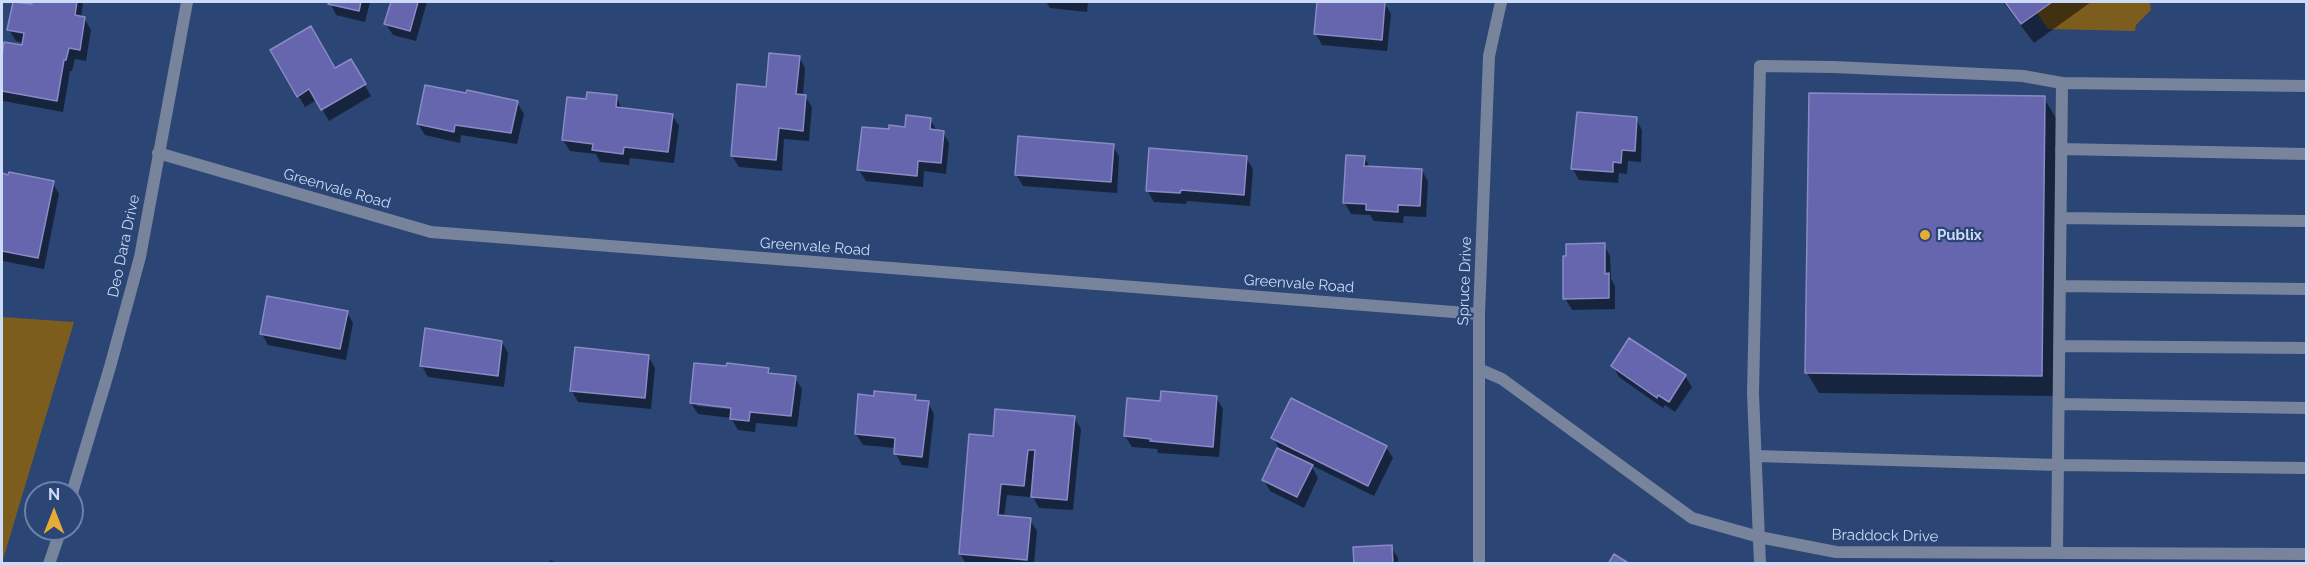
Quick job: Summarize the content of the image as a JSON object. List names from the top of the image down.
{
  "streets": {
    "street": [
      "Greenvale Road",
      "Deo Dara Drive",
      "Spruce Drive",
      "Braddock Drive"
    ]
  },
  "crossings": [
    ["Greenvale Road", "Deo Dara Drive"],
    ["Greenvale Road", "Spruce Drive"],
    ["Spruce Drive", "Braddock Drive"]
  ],
  "places": ["Publix"],
  "north": "top"
}
